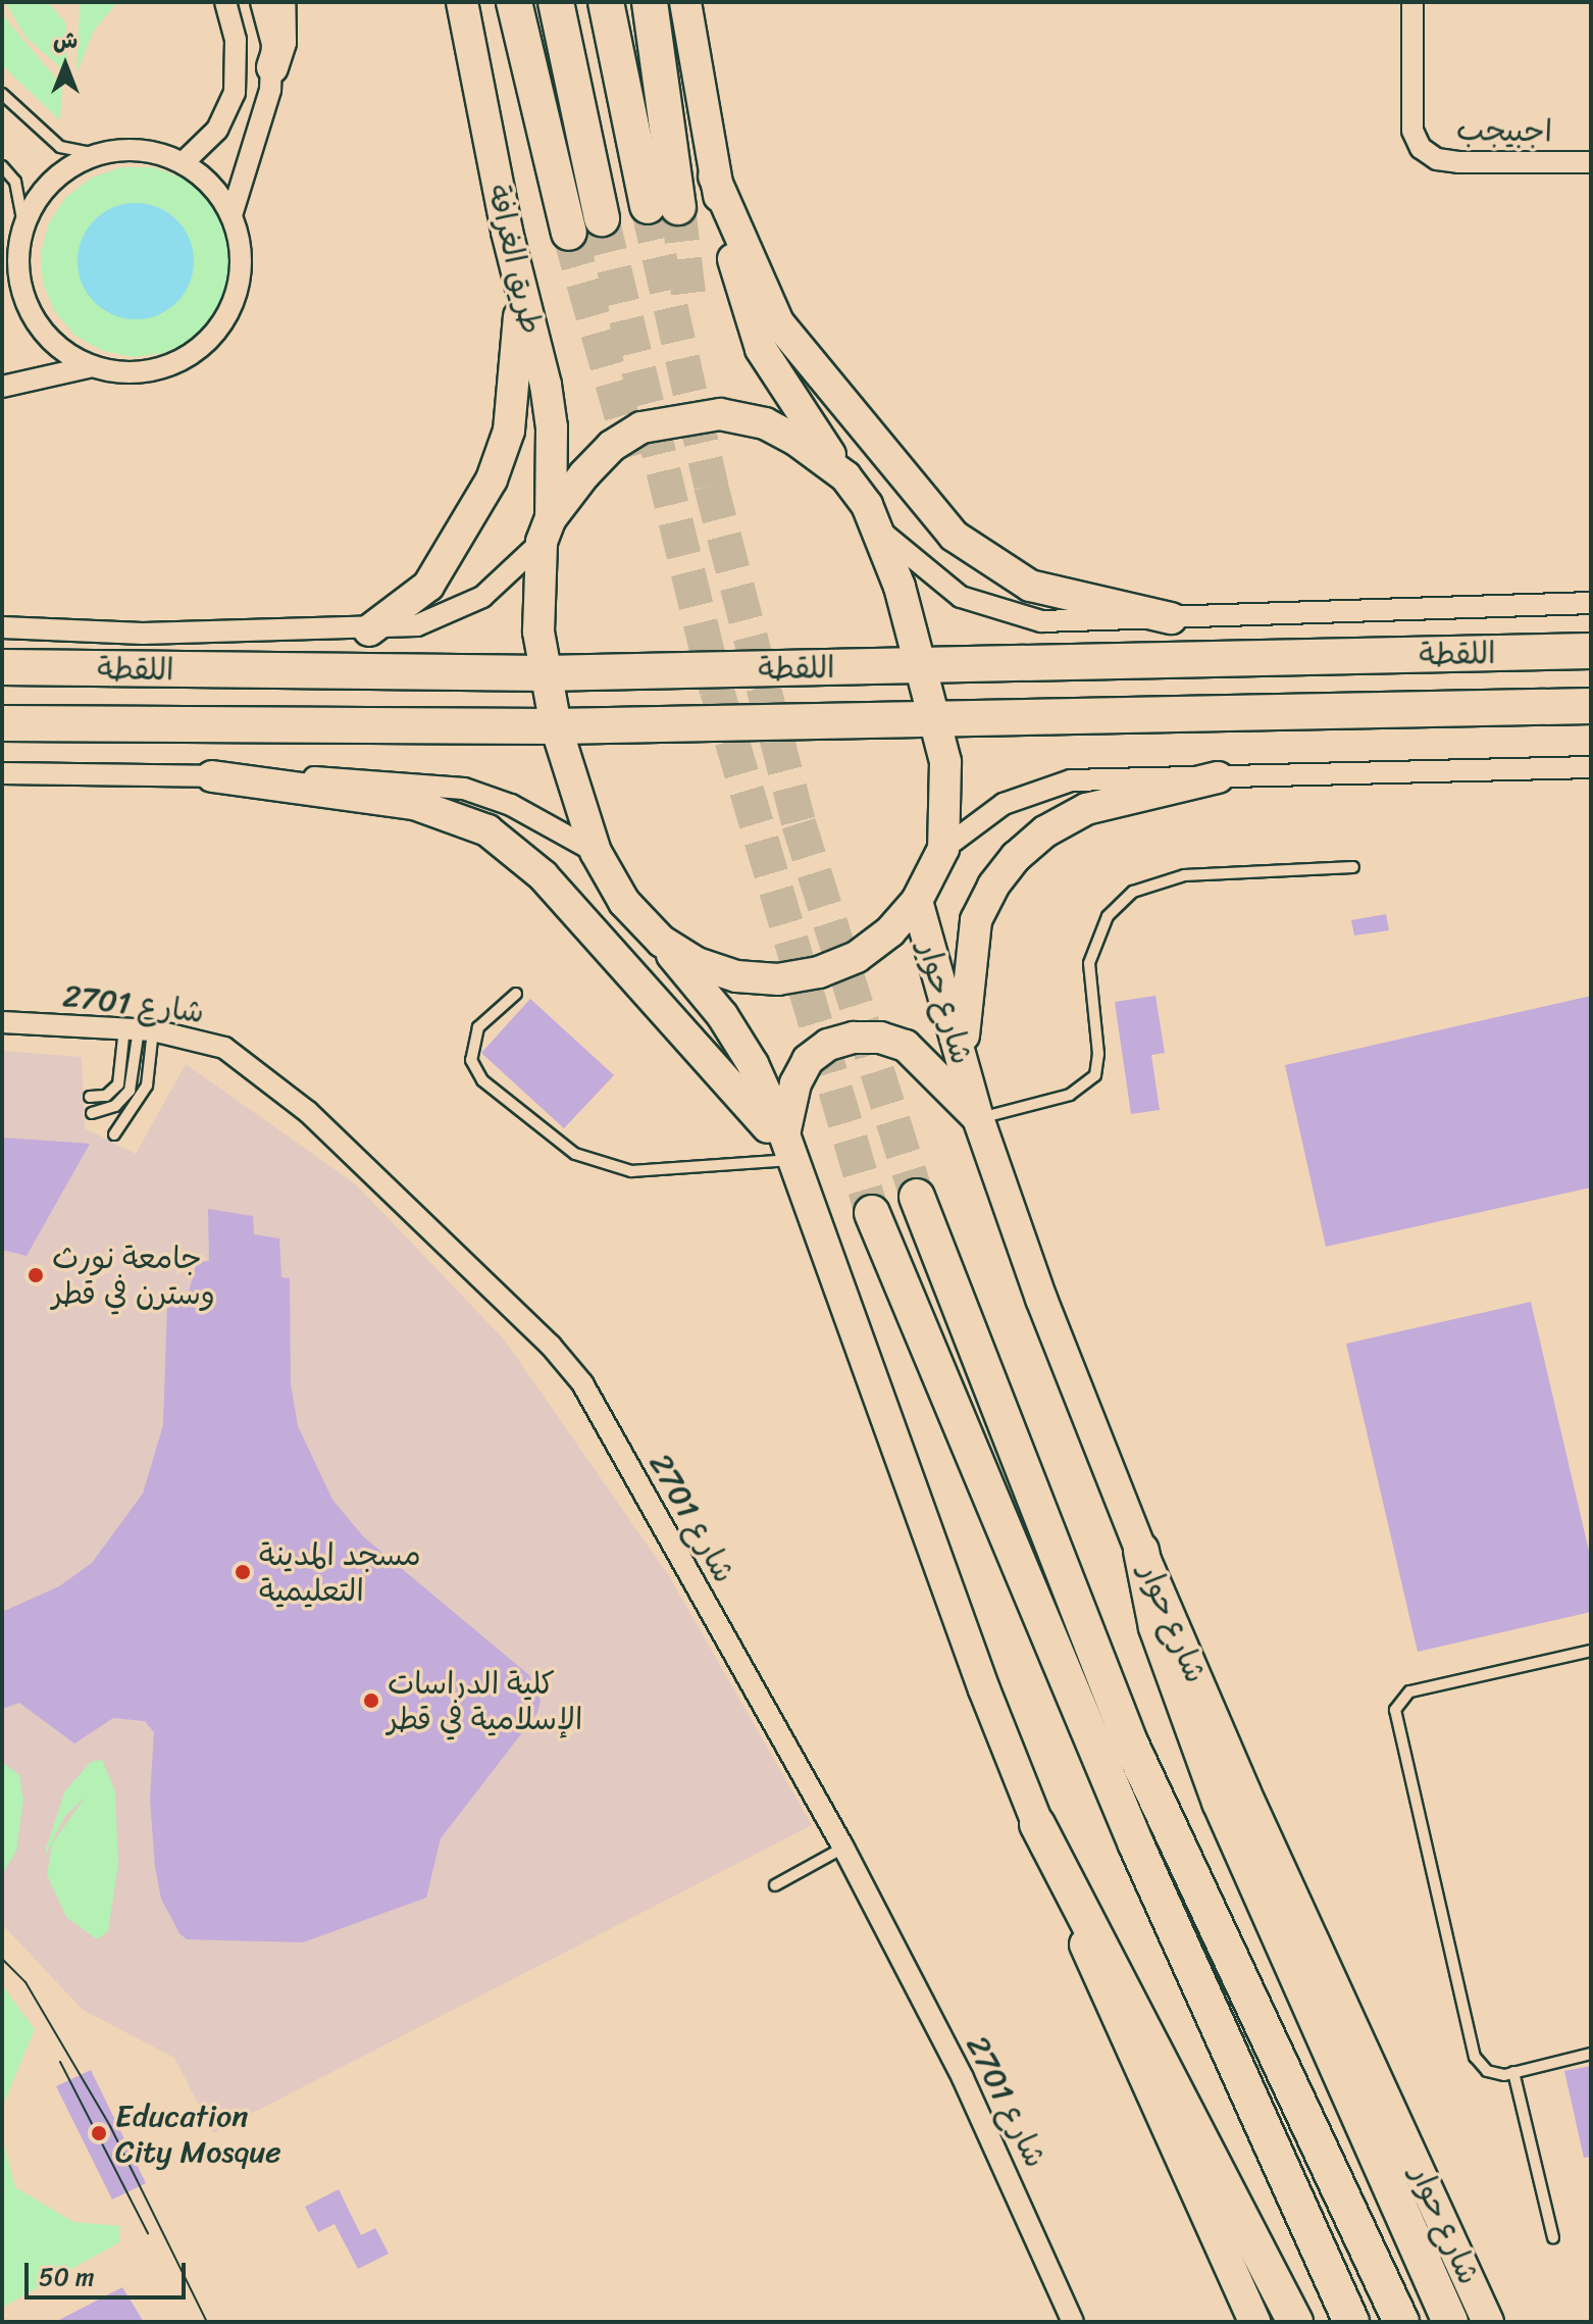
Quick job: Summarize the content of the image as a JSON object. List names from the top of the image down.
{
  "streets": {
    "main road": ["طريق الغرافة", "اللقطة", "شارع حوار"],
    "street": ["اجبيجب", "شارع 2701"]
  },
  "crossings": [
    ["طريق الغرافة", "اللقطة"]
  ],
  "places": [
    "جامعة نورث وسترن في قطر",
    "مسجد المدينة التعليمية",
    "كلية الدراسات الإسلامية في قطر",
    "Education City Mosque"
  ],
  "scale_bar": "50 m",
  "north": "top"
}
